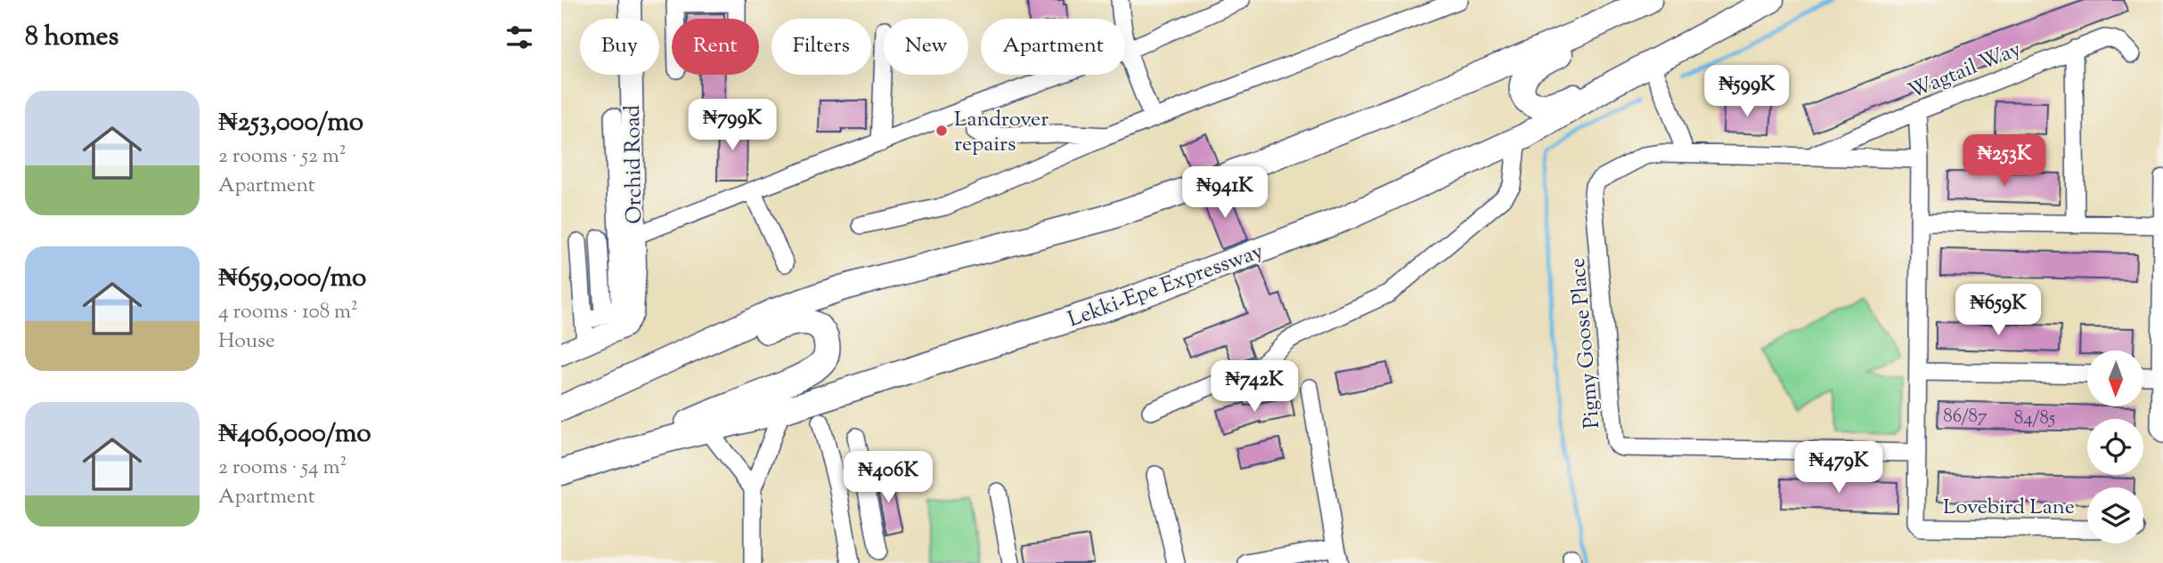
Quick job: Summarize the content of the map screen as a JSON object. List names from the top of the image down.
{
  "streets": {
    "highway": ["Lekki-Epe Expressway"],
    "main road": ["Orchid Road"],
    "street": ["Wagtail Way", "Pigmy Goose Place", "Lovebird Lane"]
  },
  "crossings": [
    ["Pigmy Goose Place", "Lovebird Lane"]
  ],
  "places": ["Landrover repairs"],
  "house_numbers": ["86/87", "84/85"],
  "north": "bottom",
  "page": {
    "heading": "8 homes",
    "chip": [
      "Buy",
      "Rent",
      "Filters",
      "New",
      "Apartment"
    ],
    "price": [
      "₦599K",
      "₦799K",
      "₦253K",
      "₦941K",
      "₦659K",
      "₦742K",
      "₦479K",
      "₦406K"
    ],
    "list": [
      {
        "name": "₦253,000/mo",
        "note": "2 rooms · 52 m² · Apartment"
      },
      {
        "name": "₦659,000/mo",
        "note": "4 rooms · 108 m² · House"
      },
      {
        "name": "₦406,000/mo",
        "note": "2 rooms · 54 m² · Apartment"
      }
    ]
  }
}
